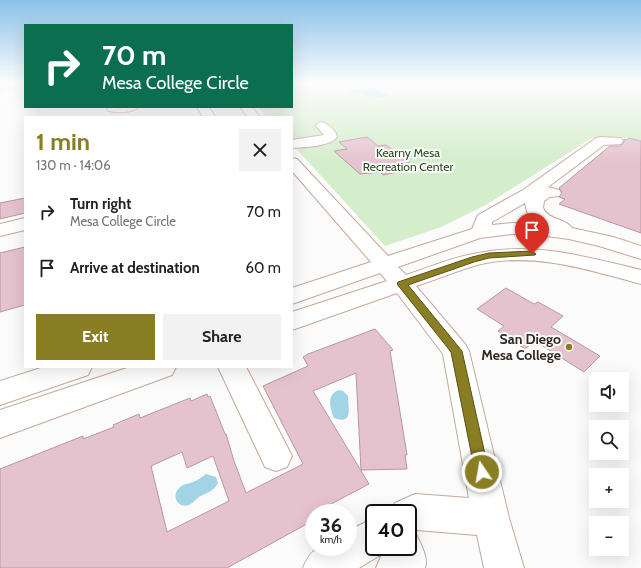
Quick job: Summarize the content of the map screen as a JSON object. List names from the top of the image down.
{
  "parks": ["Kearny Mesa Recreation Center"],
  "places": ["San Diego Mesa College"],
  "page": {
    "turn": ["70 m", "Mesa College Circle"],
    "heading": ["1 min", "130 m · 14:06"],
    "list": [
      {
        "name": "Turn right",
        "note": "Mesa College Circle",
        "value": "70 m"
      },
      {
        "name": "Arrive at destination",
        "value": "60 m"
      }
    ],
    "buttons": ["Exit", "Share"],
    "map_buttons": ["+", "−"],
    "speed": "36 km/h",
    "limit": "40"
  }
}
